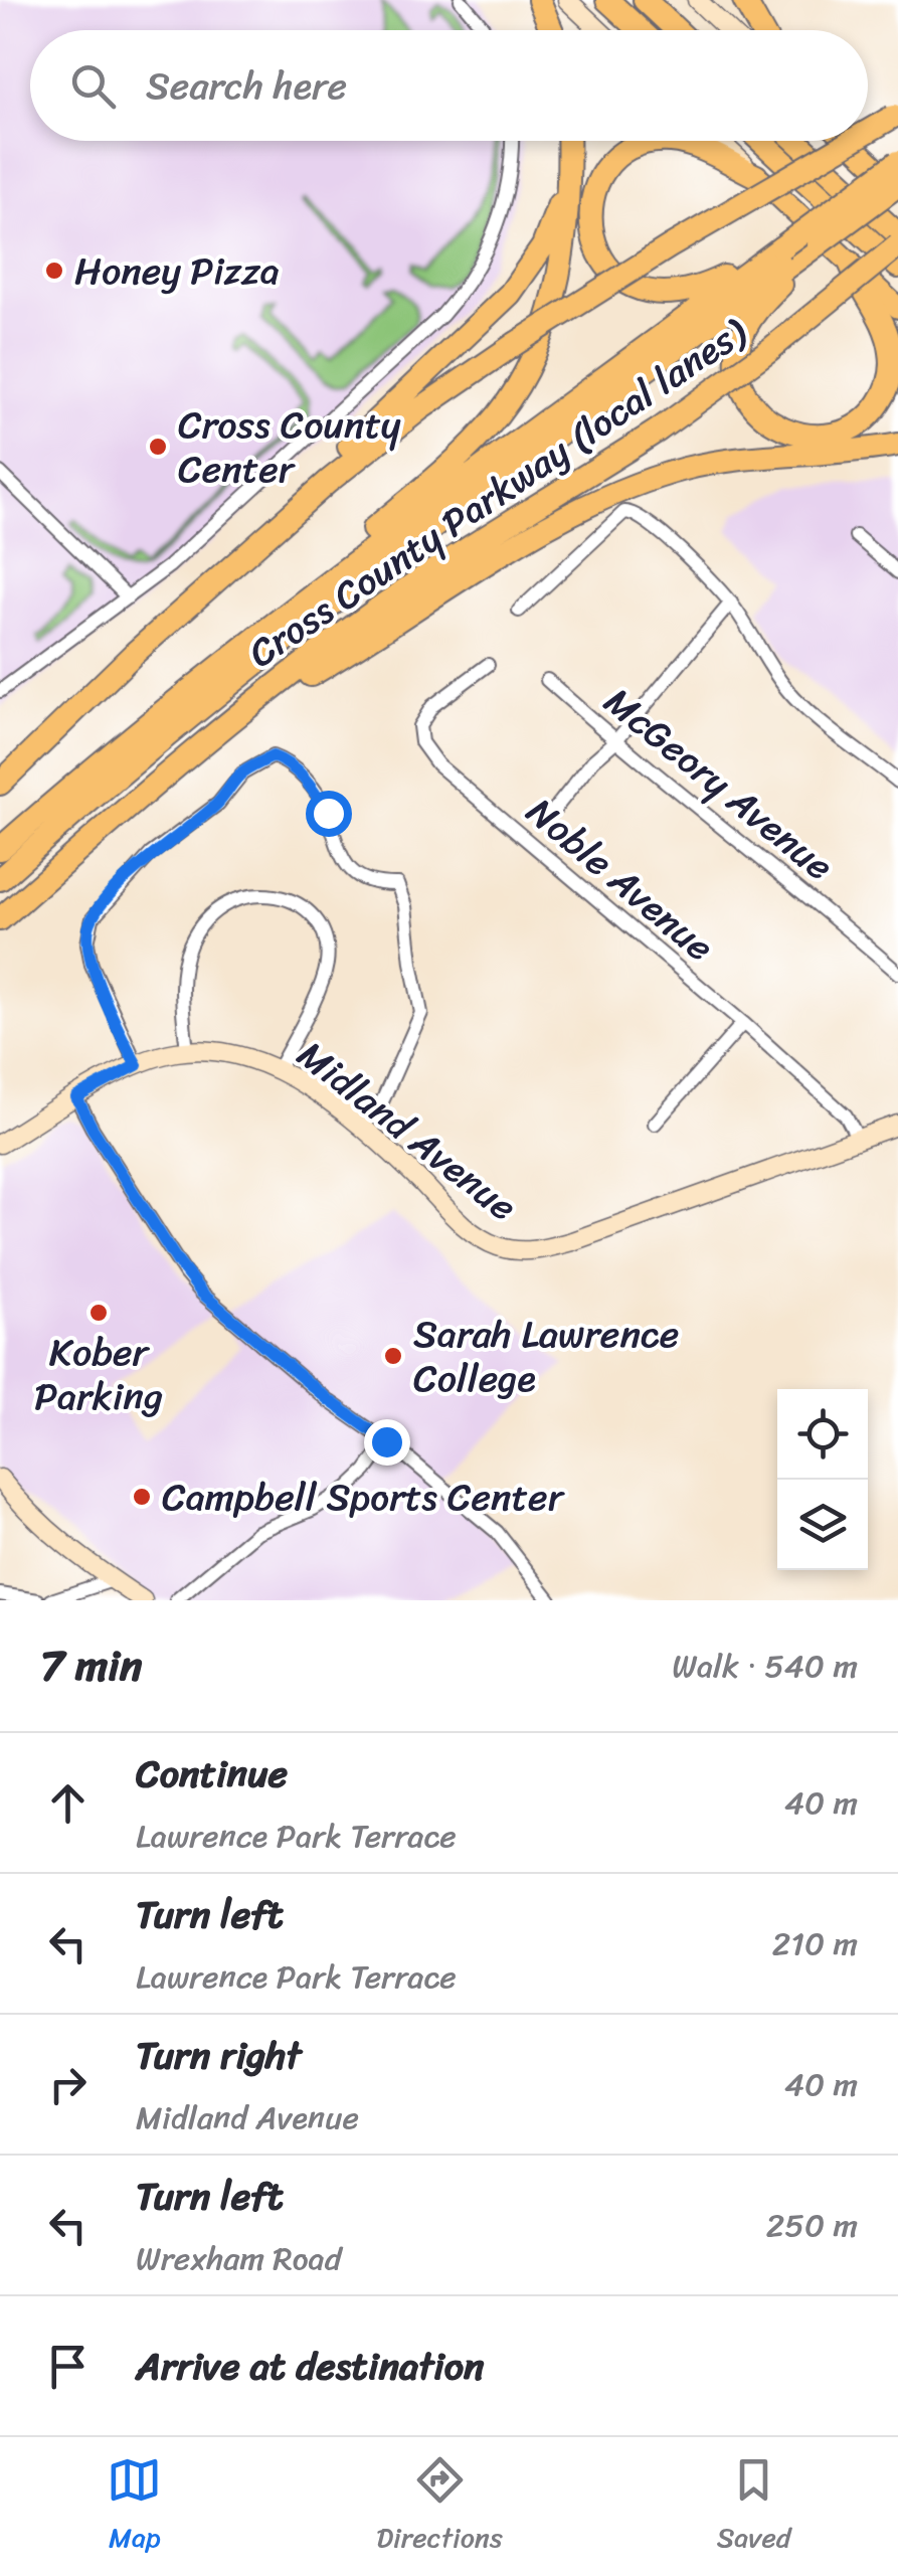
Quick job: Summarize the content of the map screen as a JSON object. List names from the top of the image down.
{
  "streets": {
    "highway": ["Cross County Parkway (local lanes)"],
    "street": ["McGeory Avenue", "Noble Avenue", "Midland Avenue"]
  },
  "crossings": [
    ["Noble Avenue", "Midland Avenue"]
  ],
  "places": [
    "Honey Pizza",
    "Cross County Center",
    "Kober Parking",
    "Sarah Lawrence College",
    "Campbell Sports Center"
  ],
  "page": {
    "search": "Search here",
    "heading": ["7 min", "Walk · 540 m"],
    "list": [
      ["Continue", "Lawrence Park Terrace", "40 m"],
      ["Turn left", "Lawrence Park Terrace", "210 m"],
      ["Turn right", "Midland Avenue", "40 m"],
      ["Turn left", "Wrexham Road", "250 m"],
      "Arrive at destination"
    ],
    "nav": ["Map", "Directions", "Saved"]
  }
}
